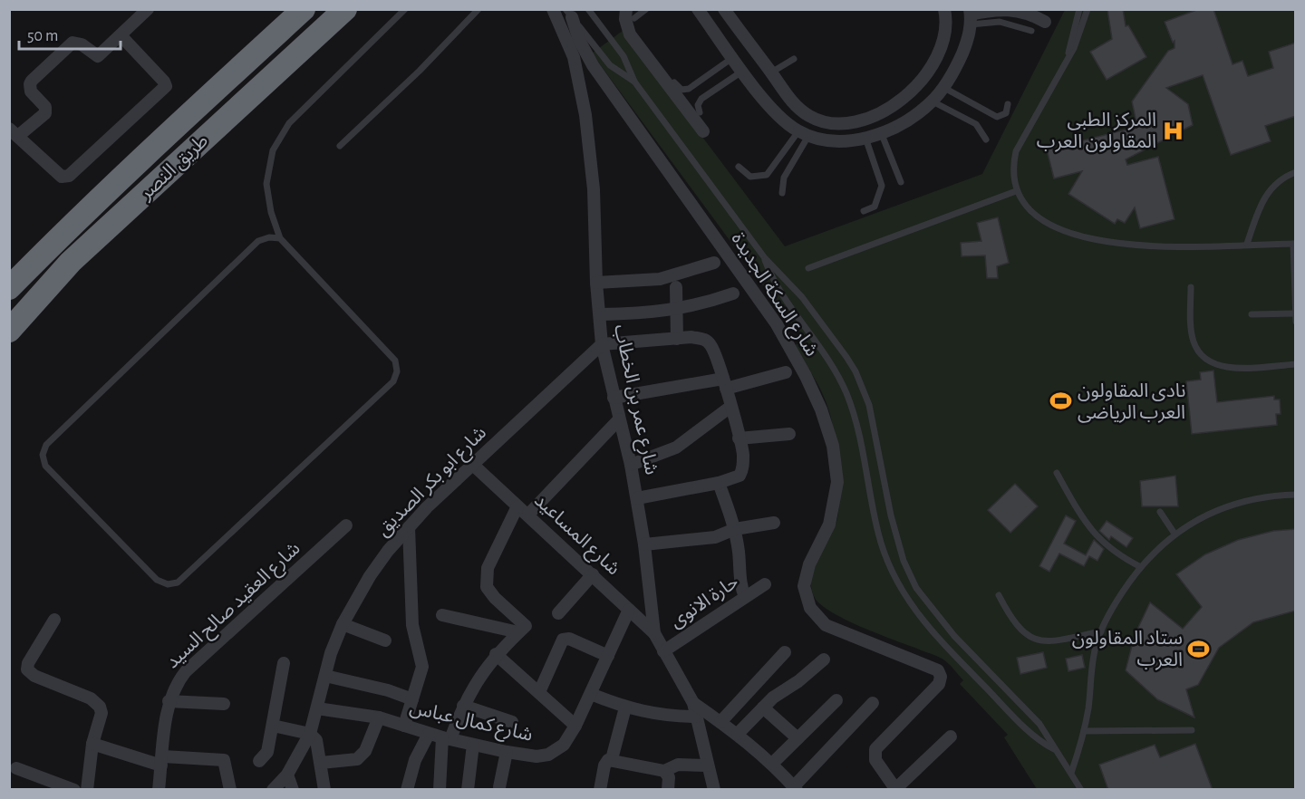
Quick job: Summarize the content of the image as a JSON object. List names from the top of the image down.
{
  "streets": {
    "highway": ["طريق النصر"],
    "street": [
      "شارع السكة الجديدة",
      "شارع عمر بن الخطاب",
      "شارع ابو بكر الصديق",
      "شارع المساعيد",
      "حارة الانوى",
      "شارع العقيد صالح السيد",
      "شارع كمال عباس"
    ]
  },
  "crossings": [
    ["شارع عمر بن الخطاب", "شارع ابو بكر الصديق"],
    ["شارع عمر بن الخطاب", "شارع المساعيد"],
    ["شارع عمر بن الخطاب", "حارة الانوى"],
    ["شارع ابو بكر الصديق", "شارع المساعيد"],
    ["شارع ابو بكر الصديق", "شارع كمال عباس"],
    ["شارع المساعيد", "شارع كمال عباس"]
  ],
  "places": {
    "hospital": ["المركز الطبى المقاولون العرب"],
    "sports": ["نادى المقاولون العرب الرياضى", "ستاد المقاولون العرب"]
  },
  "scale_bar": "50 m"
}
